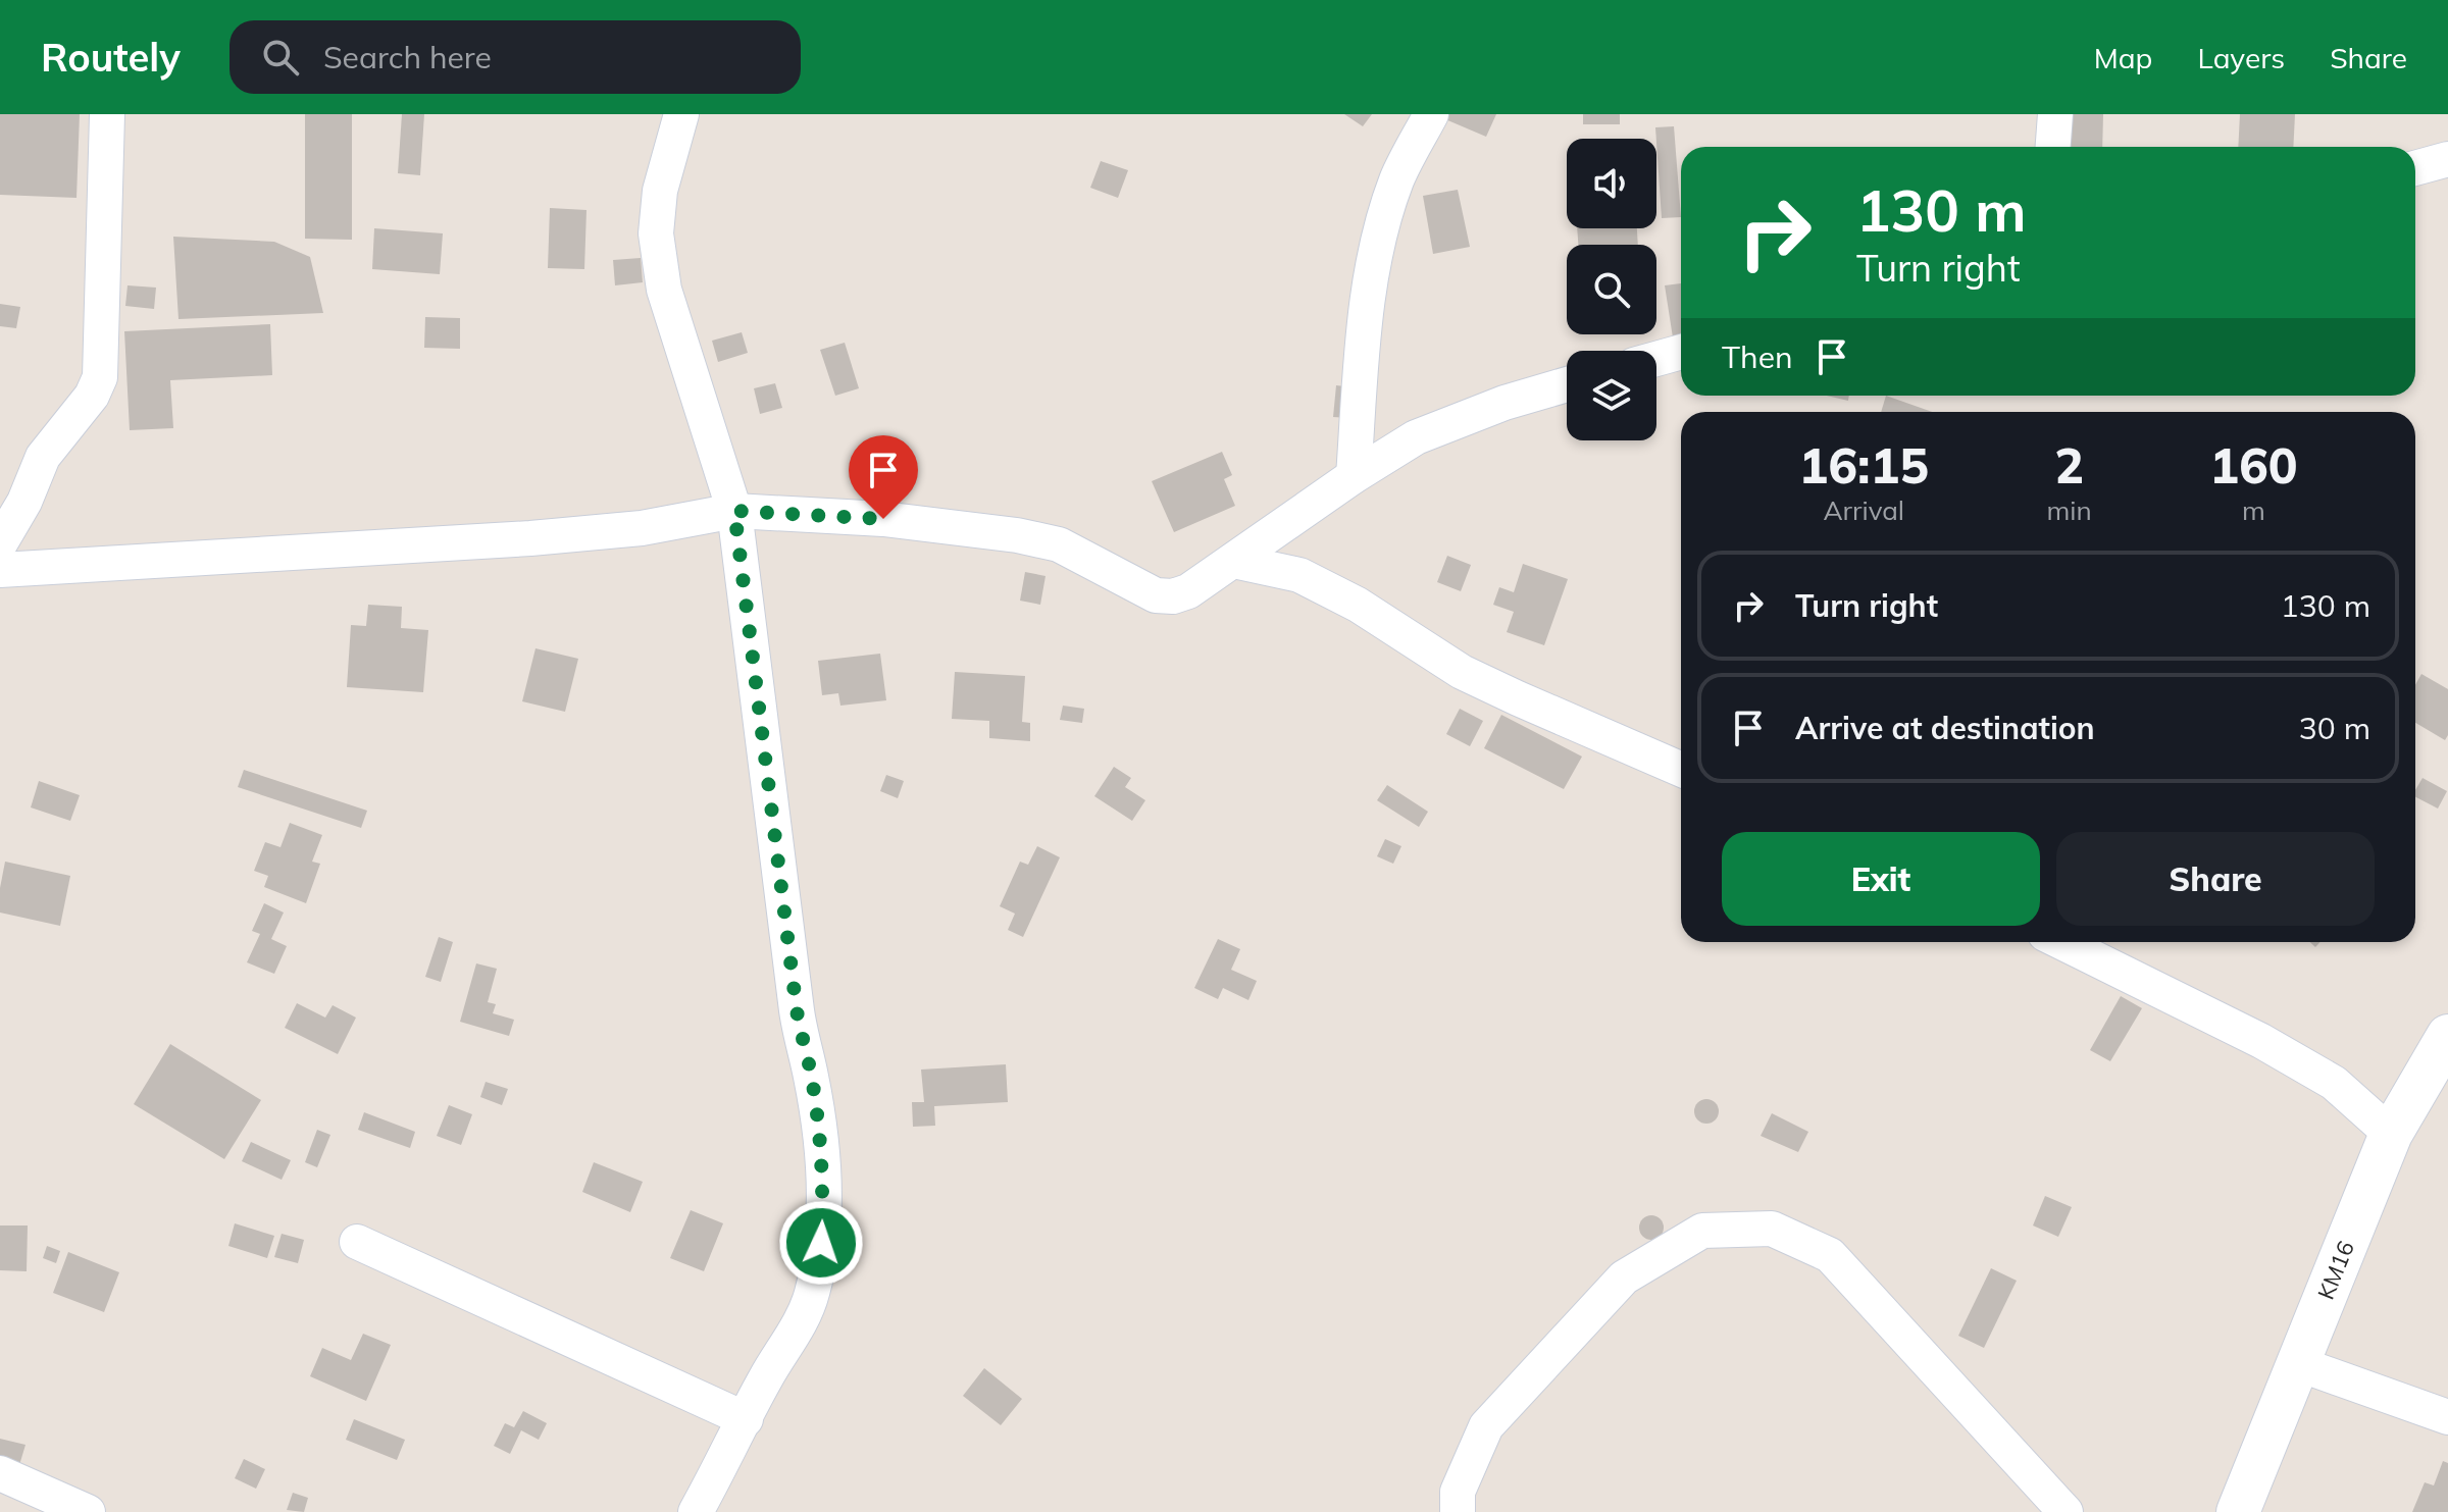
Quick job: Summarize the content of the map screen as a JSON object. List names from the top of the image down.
{
  "streets": {
    "street": ["KM16"]
  },
  "page": {
    "header": "Routely",
    "search": "Search here",
    "nav": ["Map", "Layers", "Share"],
    "turn": ["130 m", "Turn right"],
    "then": "Then",
    "eta": [
      "16:15",
      "Arrival",
      "2",
      "min",
      "160",
      "m"
    ],
    "list": [
      {
        "name": "Turn right",
        "value": "130 m"
      },
      {
        "name": "Arrive at destination",
        "value": "30 m"
      }
    ],
    "buttons": ["Exit", "Share"]
  }
}
